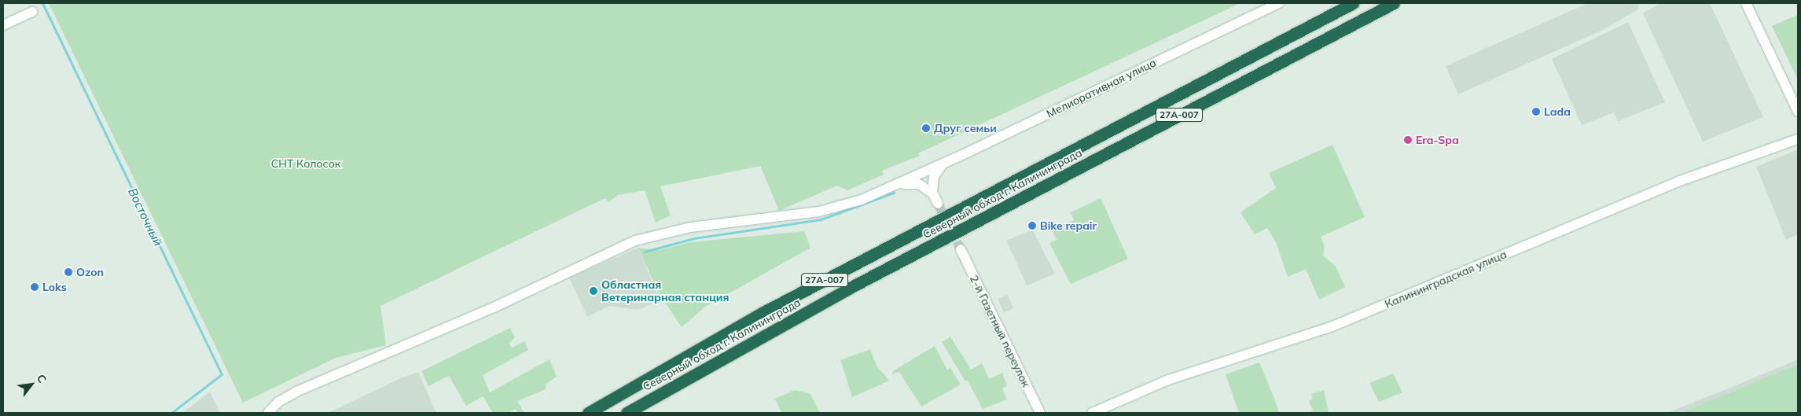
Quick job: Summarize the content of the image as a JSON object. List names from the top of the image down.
{
  "streets": {
    "highway": ["27А-007", "Северный обход г. Калининграда"],
    "street": ["Мелиоративная улица", "Калининградская улица", "2-й Газетный переулок"]
  },
  "water": ["Восточный"],
  "parks": ["СНТ Колосок"],
  "places": [
    "Lada",
    "Друг семьи",
    "Era-Spa",
    "Bike repair",
    "Ozon",
    "Loks",
    "Областная Ветеринарная станция"
  ],
  "north": "top right"
}
